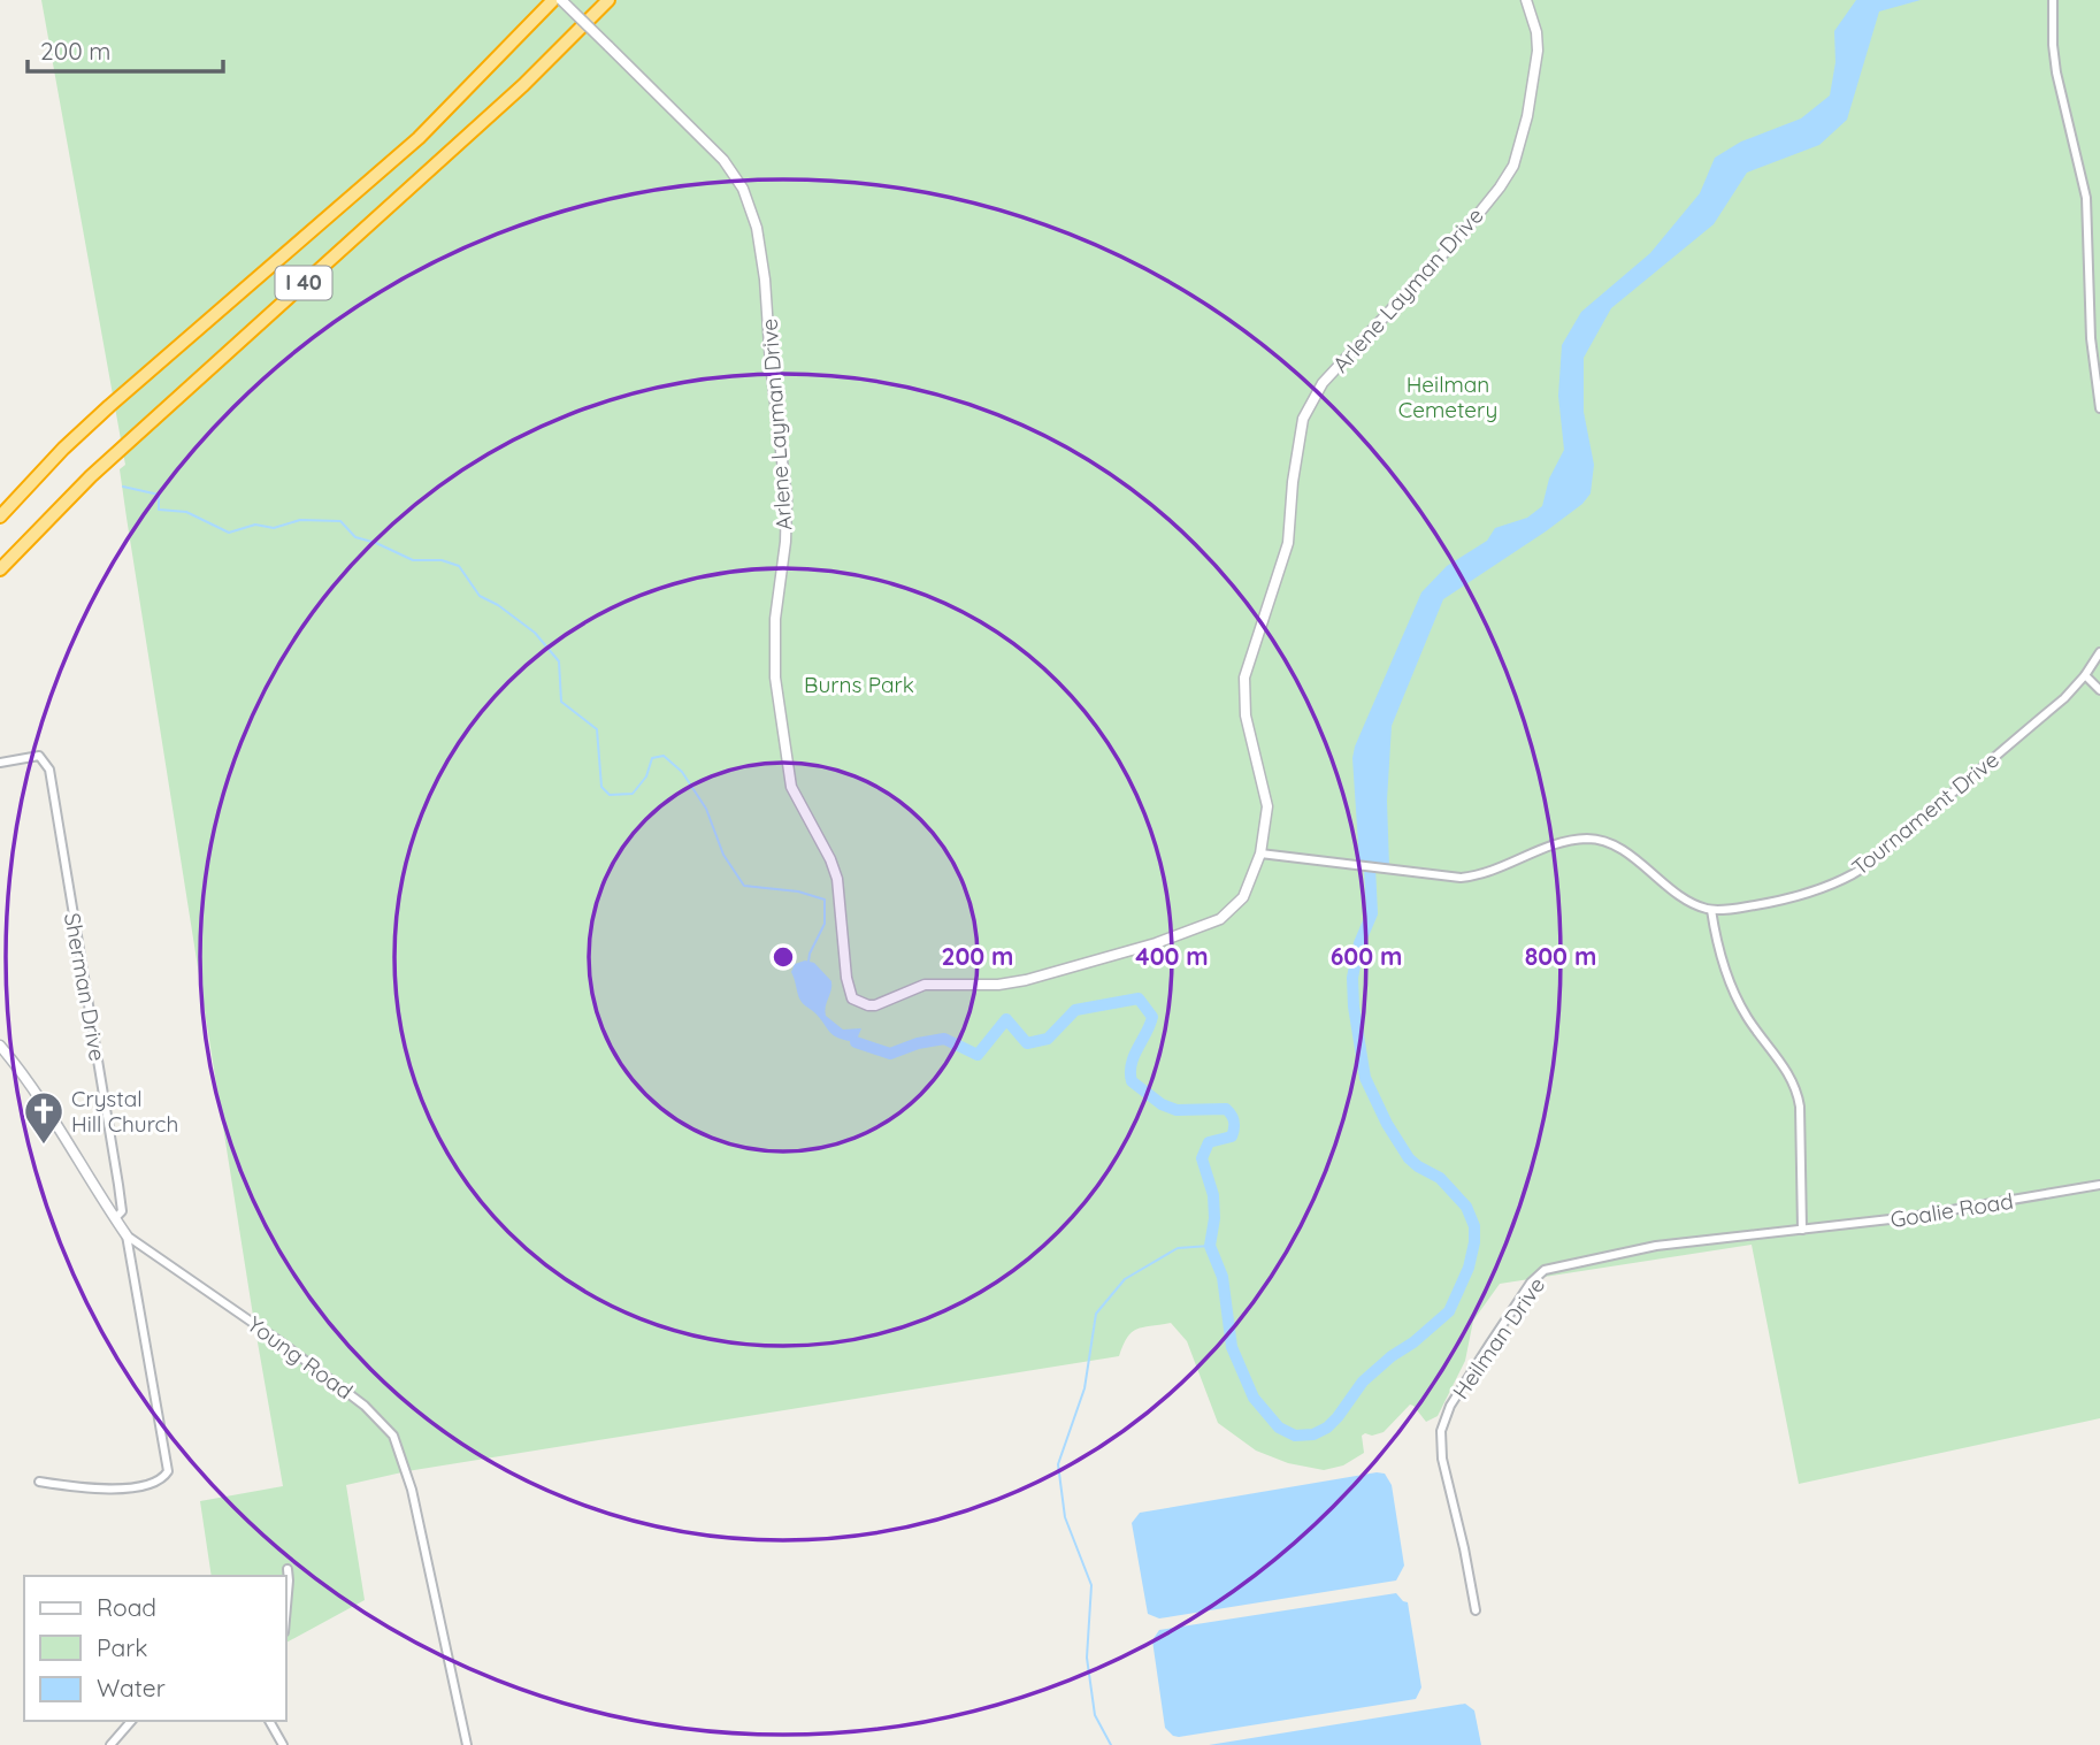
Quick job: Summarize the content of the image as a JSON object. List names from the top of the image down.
{
  "streets": {
    "highway": ["I 40"],
    "street": [
      "Arlene Layman Drive",
      "Tournament Drive",
      "Sherman Drive",
      "Goalie Road",
      "Heilman Drive",
      "Young Road"
    ]
  },
  "crossings": [
    ["Sherman Drive", "Young Road"],
    ["Goalie Road", "Heilman Drive"]
  ],
  "parks": ["Heilman Cemetery", "Burns Park"],
  "places": {
    "church": ["Crystal Hill Church"]
  },
  "legend": ["Road", "Park", "Water"],
  "scale_bar": "200 m",
  "rings": [
    "200 m",
    "400 m",
    "600 m",
    "800 m"
  ]
}
